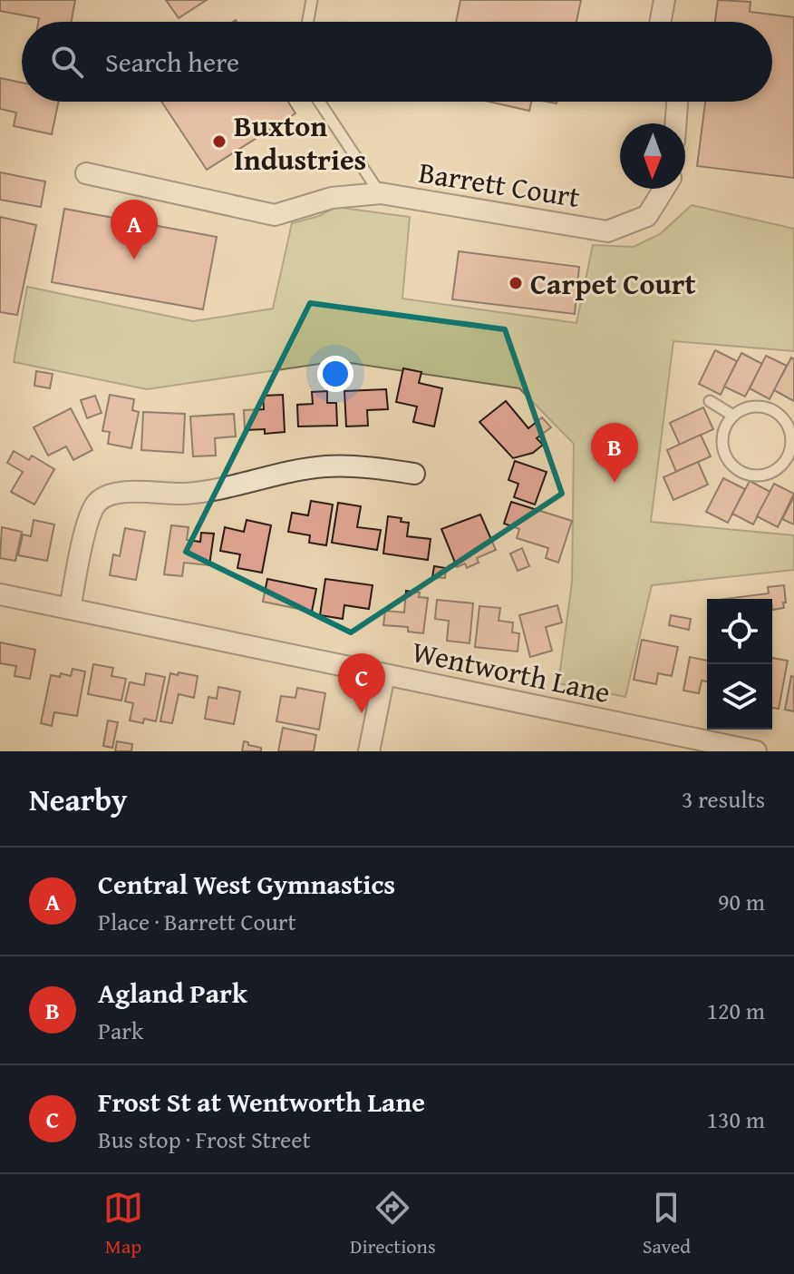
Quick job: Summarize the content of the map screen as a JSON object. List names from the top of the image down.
{
  "streets": {
    "street": ["Barrett Court", "Wentworth Lane"]
  },
  "places": ["Buxton Industries", "Carpet Court"],
  "north": "bottom",
  "page": {
    "search": "Search here",
    "pins": ["A", "B", "C"],
    "heading": ["Nearby", "3 results"],
    "list": [
      {
        "mark": "A",
        "name": "Central West Gymnastics",
        "note": "Place · Barrett Court",
        "value": "90 m"
      },
      {
        "mark": "B",
        "name": "Agland Park",
        "note": "Park",
        "value": "120 m"
      },
      {
        "mark": "C",
        "name": "Frost St at Wentworth Lane",
        "note": "Bus stop · Frost Street",
        "value": "130 m"
      }
    ],
    "nav": ["Map", "Directions", "Saved"]
  }
}
